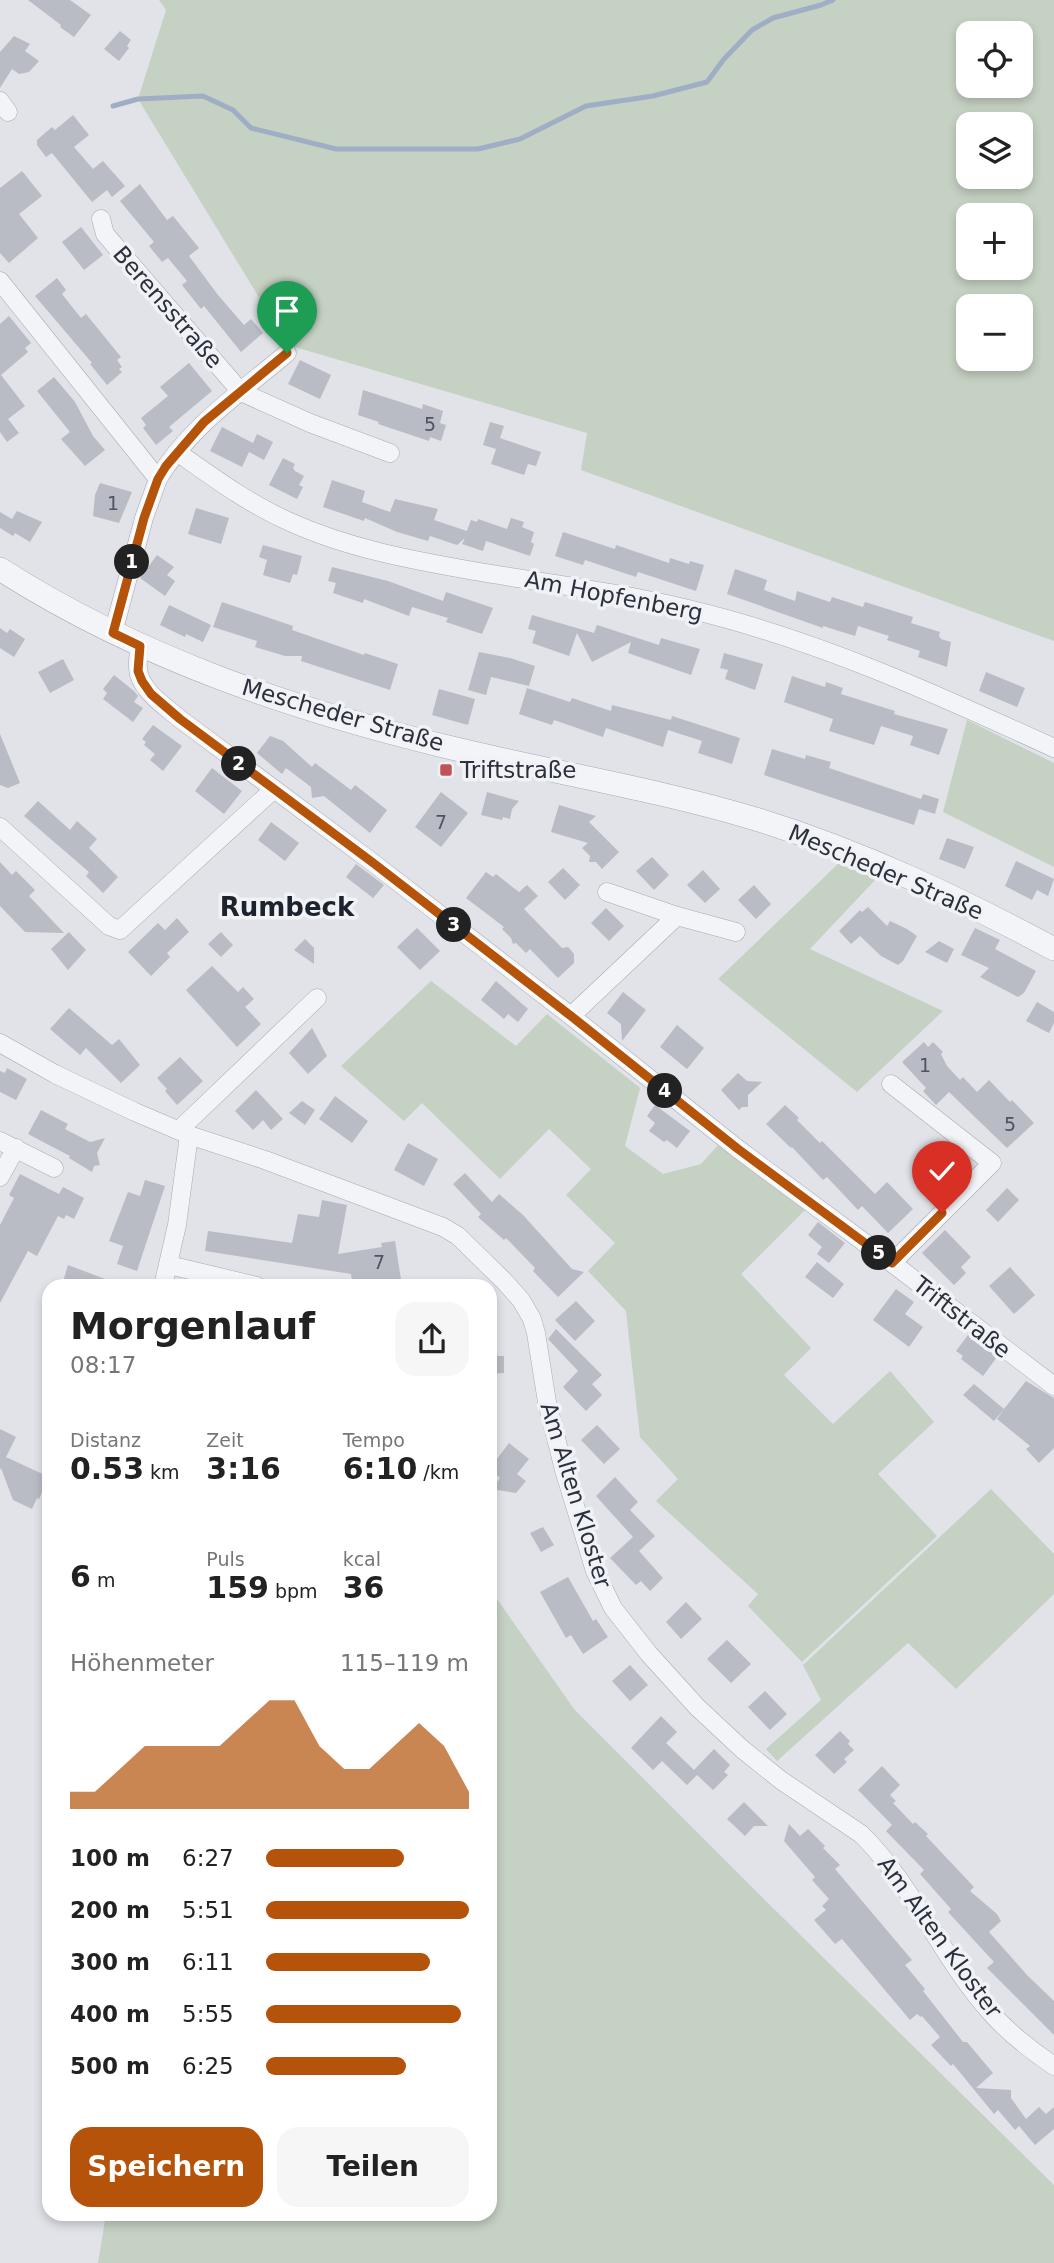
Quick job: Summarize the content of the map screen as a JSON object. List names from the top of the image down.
{
  "streets": {
    "street": [
      "Berensstraße",
      "Am Hopfenberg",
      "Mescheder Straße",
      "Triftstraße",
      "Am Alten Kloster"
    ]
  },
  "crossings": [
    ["Mescheder Straße", "Triftstraße"]
  ],
  "districts": ["Rumbeck"],
  "places": {
    "transit": ["Triftstraße"]
  },
  "house_numbers": [
    "5",
    "1",
    "7",
    "1",
    "5",
    "7"
  ],
  "page": {
    "map_buttons": ["+", "−"],
    "pins": [
      "1",
      "2",
      "3",
      "4",
      "5"
    ],
    "heading": ["Morgenlauf", "08:17"],
    "stats": [
      ["Distanz", "0.53 km"],
      ["Zeit", "3:16"],
      ["Tempo", "6:10 /km"],
      ["6 m"],
      ["Puls", "159 bpm"],
      ["kcal", "36"]
    ],
    "chart": ["Höhenmeter", "115–119 m"],
    "list": [
      {
        "name": "100 m",
        "note": "6:27"
      },
      {
        "name": "200 m",
        "note": "5:51"
      },
      {
        "name": "300 m",
        "note": "6:11"
      },
      {
        "name": "400 m",
        "note": "5:55"
      },
      {
        "name": "500 m",
        "note": "6:25"
      }
    ],
    "buttons": ["Speichern", "Teilen"]
  }
}
